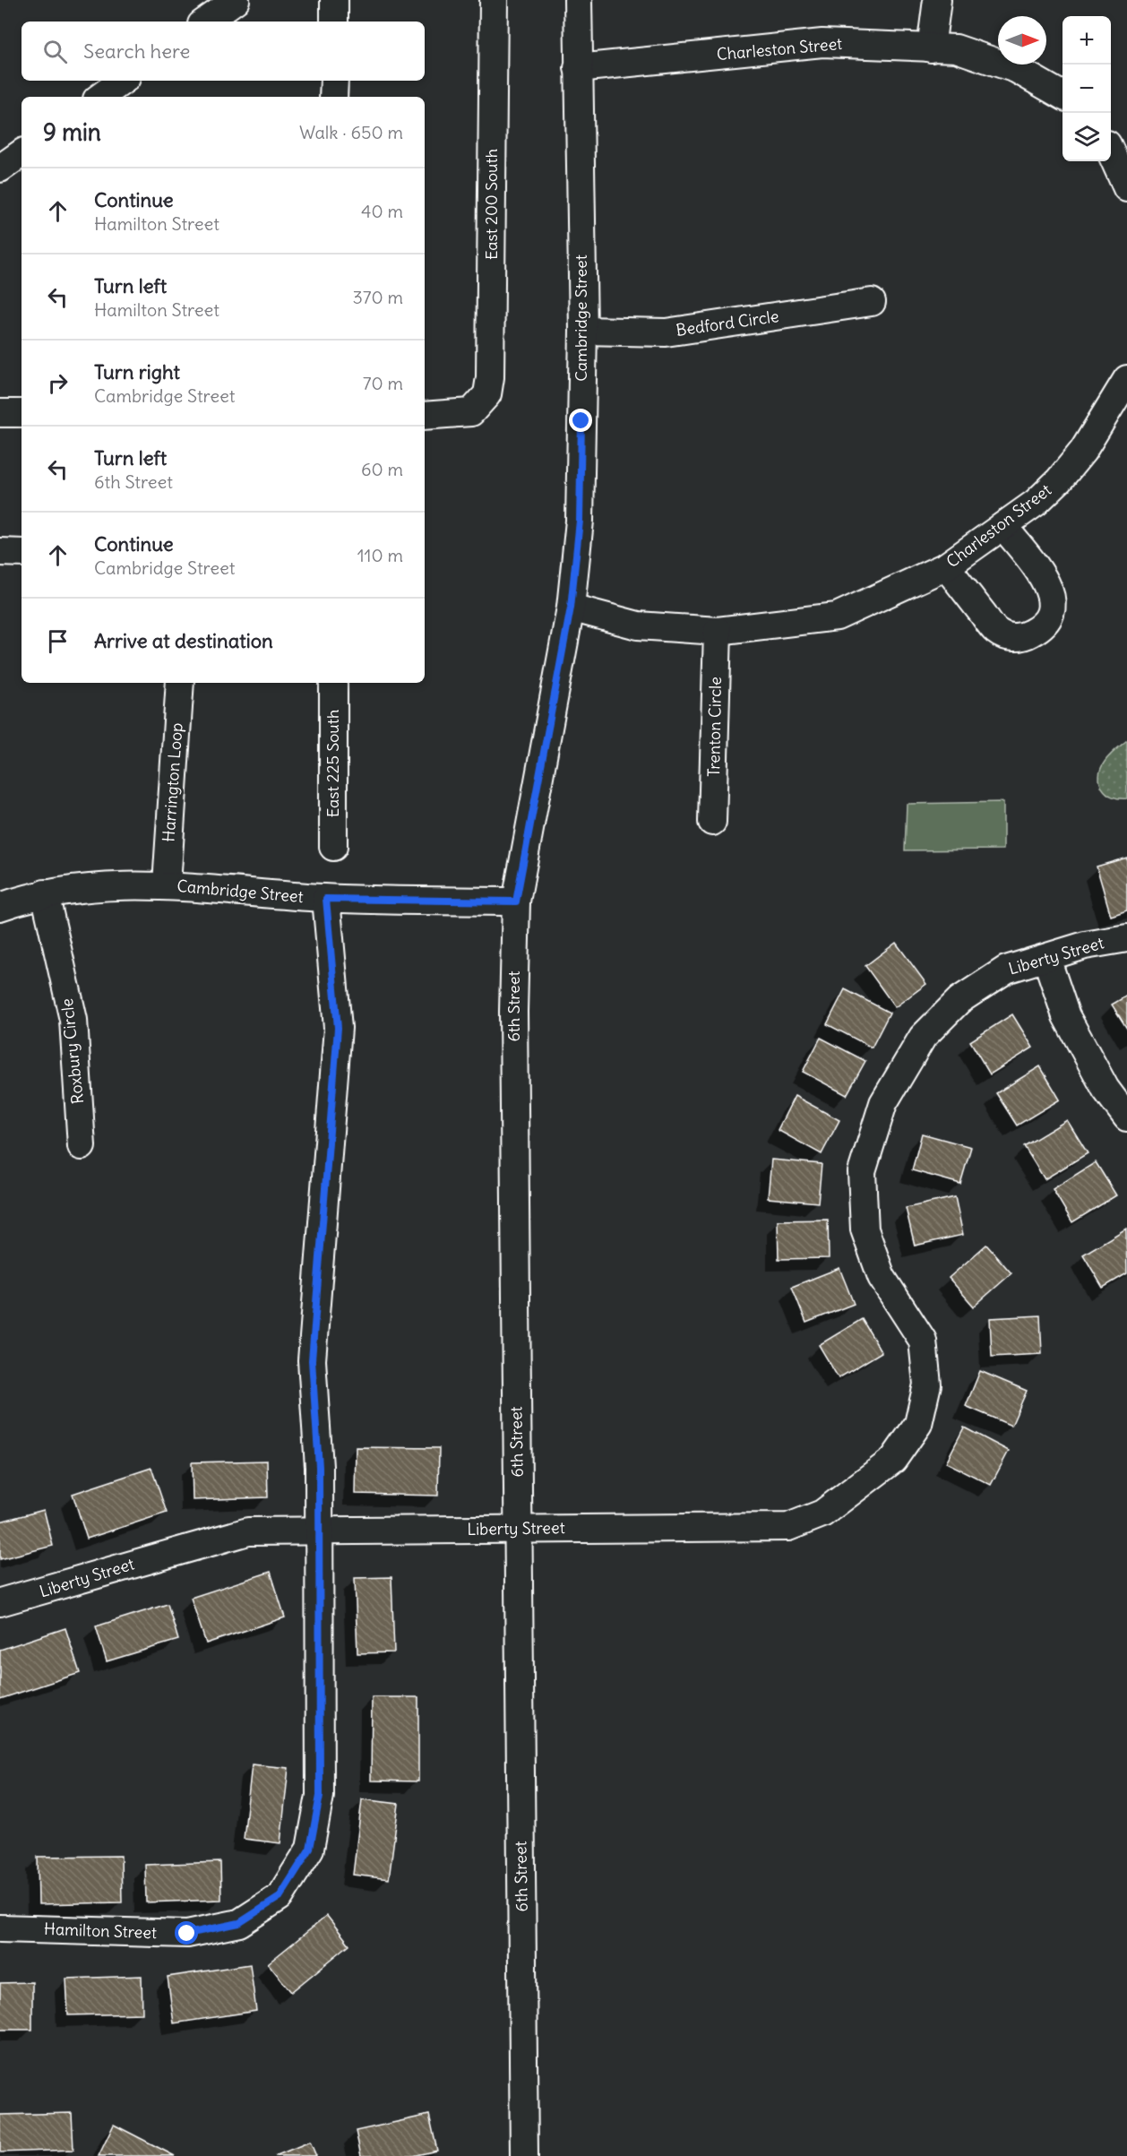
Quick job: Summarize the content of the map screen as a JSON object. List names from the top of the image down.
{
  "streets": {
    "street": [
      "Charleston Street",
      "East 200 South",
      "Cambridge Street",
      "Bedford Circle",
      "Trenton Circle",
      "East 225 South",
      "Harrington Loop",
      "Liberty Street",
      "6th Street",
      "Roxbury Circle",
      "Hamilton Street"
    ]
  },
  "crossings": [
    ["Charleston Street", "Cambridge Street"],
    ["Charleston Street", "Trenton Circle"],
    ["Cambridge Street", "Bedford Circle"],
    ["Cambridge Street", "Harrington Loop"],
    ["Cambridge Street", "6th Street"],
    ["Cambridge Street", "Roxbury Circle"],
    ["Cambridge Street", "Hamilton Street"],
    ["Liberty Street", "6th Street"],
    ["Liberty Street", "Hamilton Street"]
  ],
  "north": "right",
  "page": {
    "map_buttons": ["+", "−"],
    "search": "Search here",
    "heading": ["9 min", "Walk · 650 m"],
    "list": [
      ["Continue", "Hamilton Street", "40 m"],
      ["Turn left", "Hamilton Street", "370 m"],
      ["Turn right", "Cambridge Street", "70 m"],
      ["Turn left", "6th Street", "60 m"],
      ["Continue", "Cambridge Street", "110 m"],
      "Arrive at destination"
    ]
  }
}
